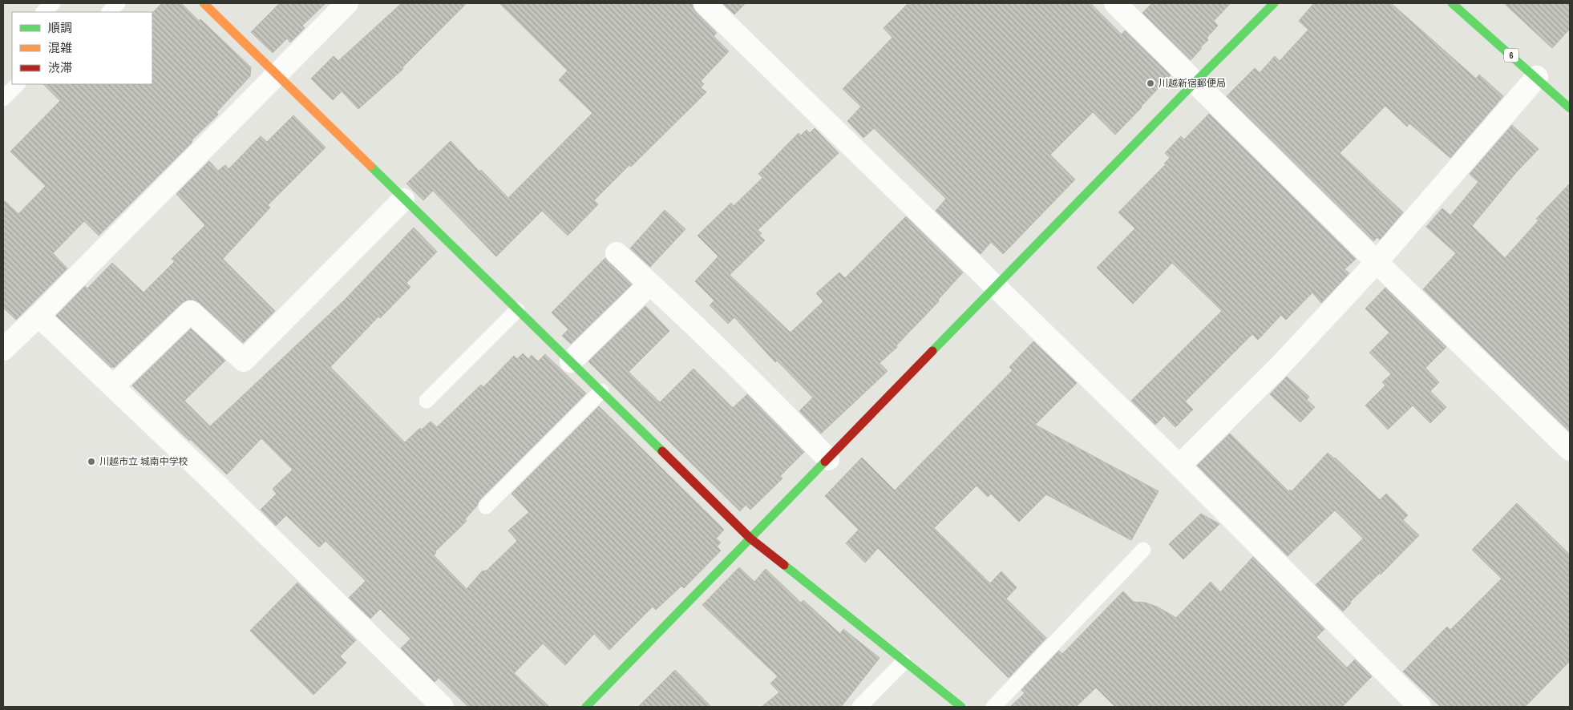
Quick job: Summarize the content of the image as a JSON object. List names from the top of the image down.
{
  "streets": {
    "street": ["6"]
  },
  "places": ["川越新宿郵便局", "川越市立 城南中学校"],
  "legend": ["順調", "混雑", "渋滞"]
}
